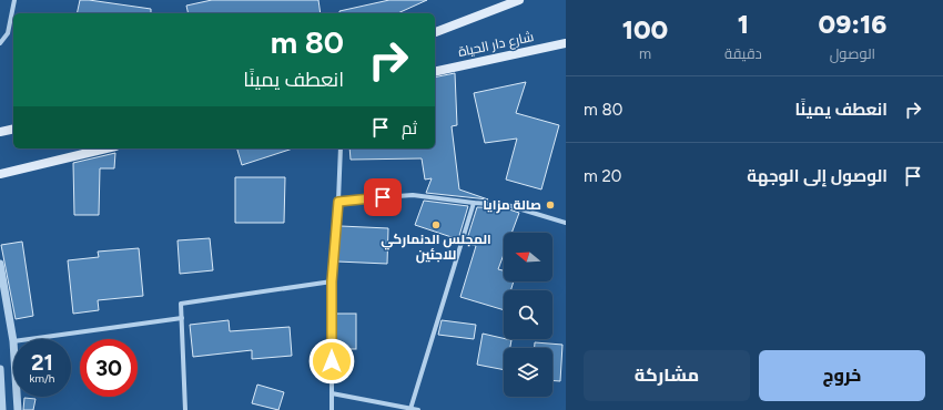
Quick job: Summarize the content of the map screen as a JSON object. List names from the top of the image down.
{
  "streets": {
    "main road": ["شارع دار الحياة"]
  },
  "places": ["صالة مزايا", "المجلس الدنماركي للاجئين"],
  "north": "left",
  "page": {
    "eta": [
      "09:16",
      "الوصول",
      "1",
      "دقيقة",
      "100",
      "m"
    ],
    "turn": ["80 m", "انعطف يمينًا"],
    "list": [
      {
        "name": "انعطف يمينًا",
        "value": "80 m"
      },
      {
        "name": "الوصول إلى الوجهة",
        "value": "20 m"
      }
    ],
    "then": "ثم",
    "speed": "21 km/h",
    "limit": "30",
    "buttons": ["خروج", "مشاركة"]
  }
}
